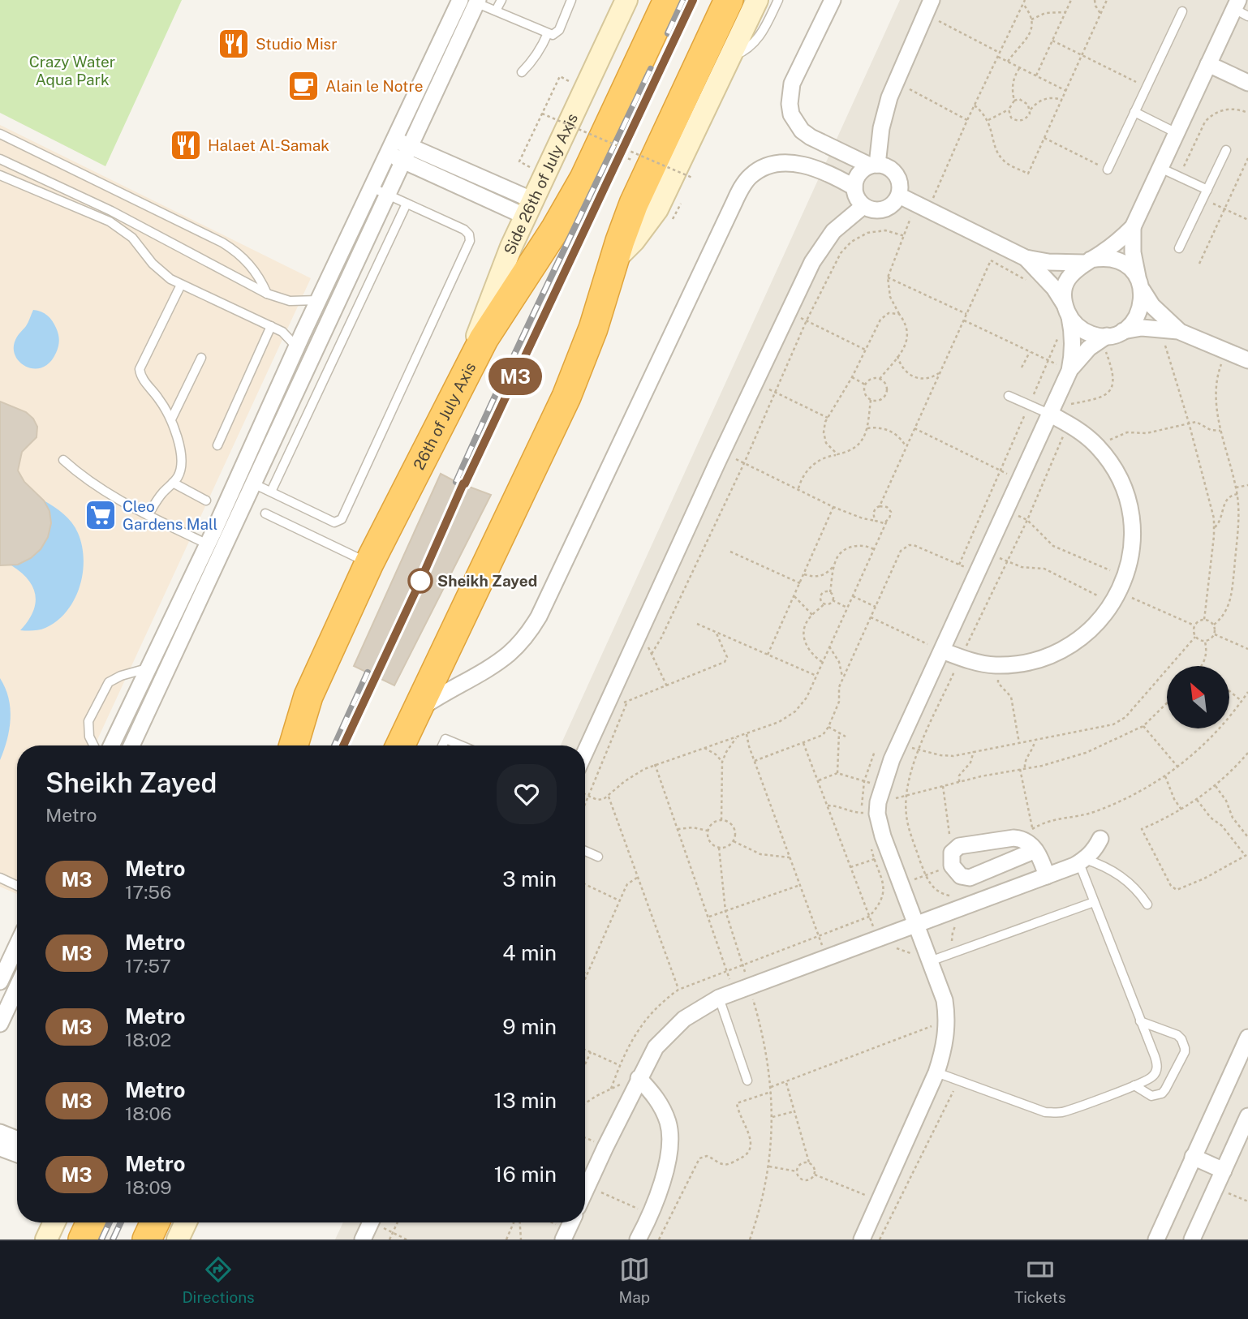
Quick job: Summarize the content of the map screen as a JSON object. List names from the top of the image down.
{
  "streets": {
    "highway": ["26th of July Axis"],
    "main road": ["Side 26th of July Axis"]
  },
  "crossings": [
    ["Side 26th of July Axis", "26th of July Axis"]
  ],
  "parks": ["Crazy Water Aqua Park"],
  "places": {
    "restaurant": ["Studio Misr", "Halaet Al-Samak"],
    "cafe": ["Alain le Notre"],
    "supermarket": ["Cleo Gardens Mall"],
    "other": ["Sheikh Zayed"]
  },
  "lines": ["metro line M3"],
  "north": "top left",
  "page": {
    "on_map": "M3",
    "heading": ["Sheikh Zayed", "Metro"],
    "list": [
      {
        "mark": "M3",
        "name": "Metro",
        "note": "17:56",
        "value": "3 min"
      },
      {
        "mark": "M3",
        "name": "Metro",
        "note": "17:57",
        "value": "4 min"
      },
      {
        "mark": "M3",
        "name": "Metro",
        "note": "18:02",
        "value": "9 min"
      },
      {
        "mark": "M3",
        "name": "Metro",
        "note": "18:06",
        "value": "13 min"
      },
      {
        "mark": "M3",
        "name": "Metro",
        "note": "18:09",
        "value": "16 min"
      }
    ],
    "tabs": ["Directions", "Map", "Tickets"]
  }
}
